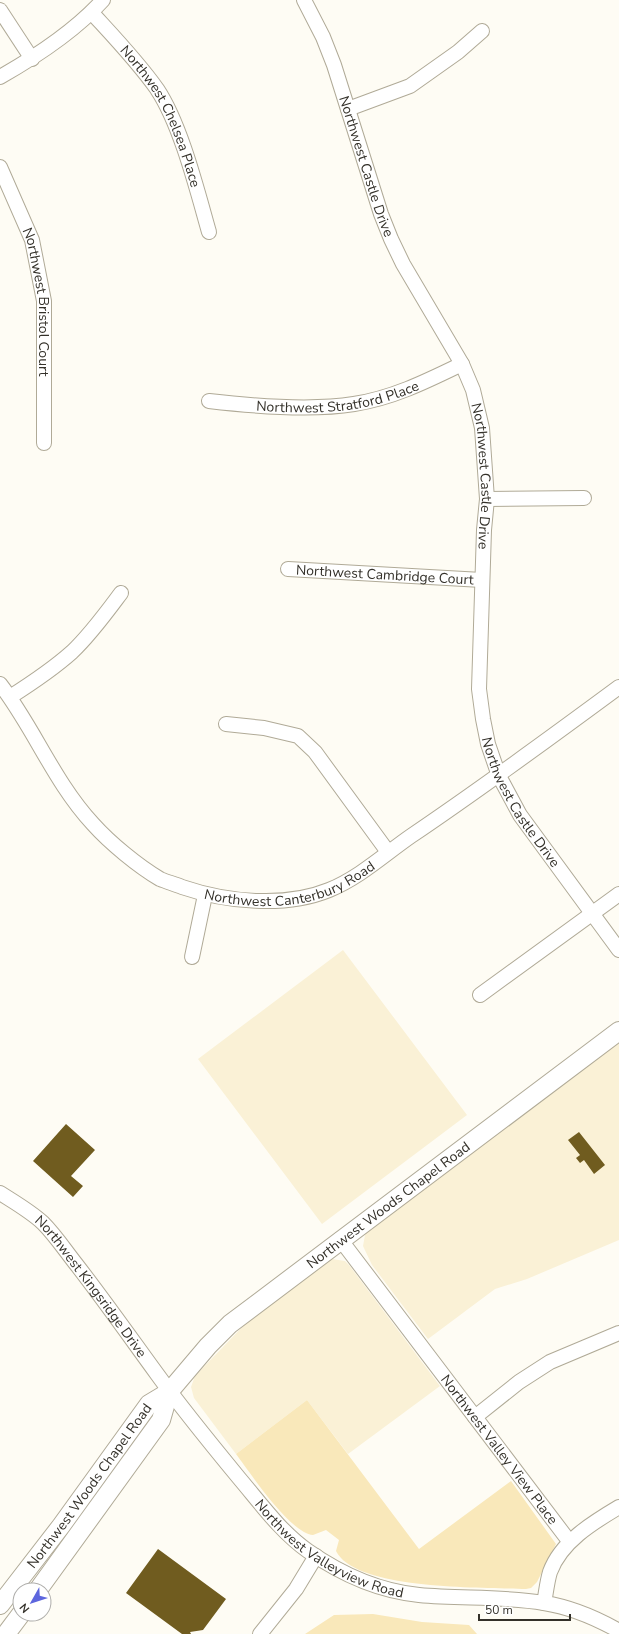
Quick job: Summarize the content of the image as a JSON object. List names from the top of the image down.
{
  "streets": {
    "main road": ["Northwest Woods Chapel Road"],
    "street": [
      "Northwest Chelsea Place",
      "Northwest Castle Drive",
      "Northwest Bristol Court",
      "Northwest Stratford Place",
      "Northwest Cambridge Court",
      "Northwest Canterbury Road",
      "Northwest Kingsridge Drive",
      "Northwest Valley View Place",
      "Northwest Valleyview Road"
    ]
  },
  "crossings": [
    ["Northwest Castle Drive", "Northwest Stratford Place"],
    ["Northwest Castle Drive", "Northwest Cambridge Court"],
    ["Northwest Castle Drive", "Northwest Canterbury Road"],
    ["Northwest Woods Chapel Road", "Northwest Kingsridge Drive"],
    ["Northwest Woods Chapel Road", "Northwest Valley View Place"],
    ["Northwest Woods Chapel Road", "Northwest Valleyview Road"],
    ["Northwest Kingsridge Drive", "Northwest Valleyview Road"]
  ],
  "scale_bar": "50 m",
  "north": "bottom left"
}
